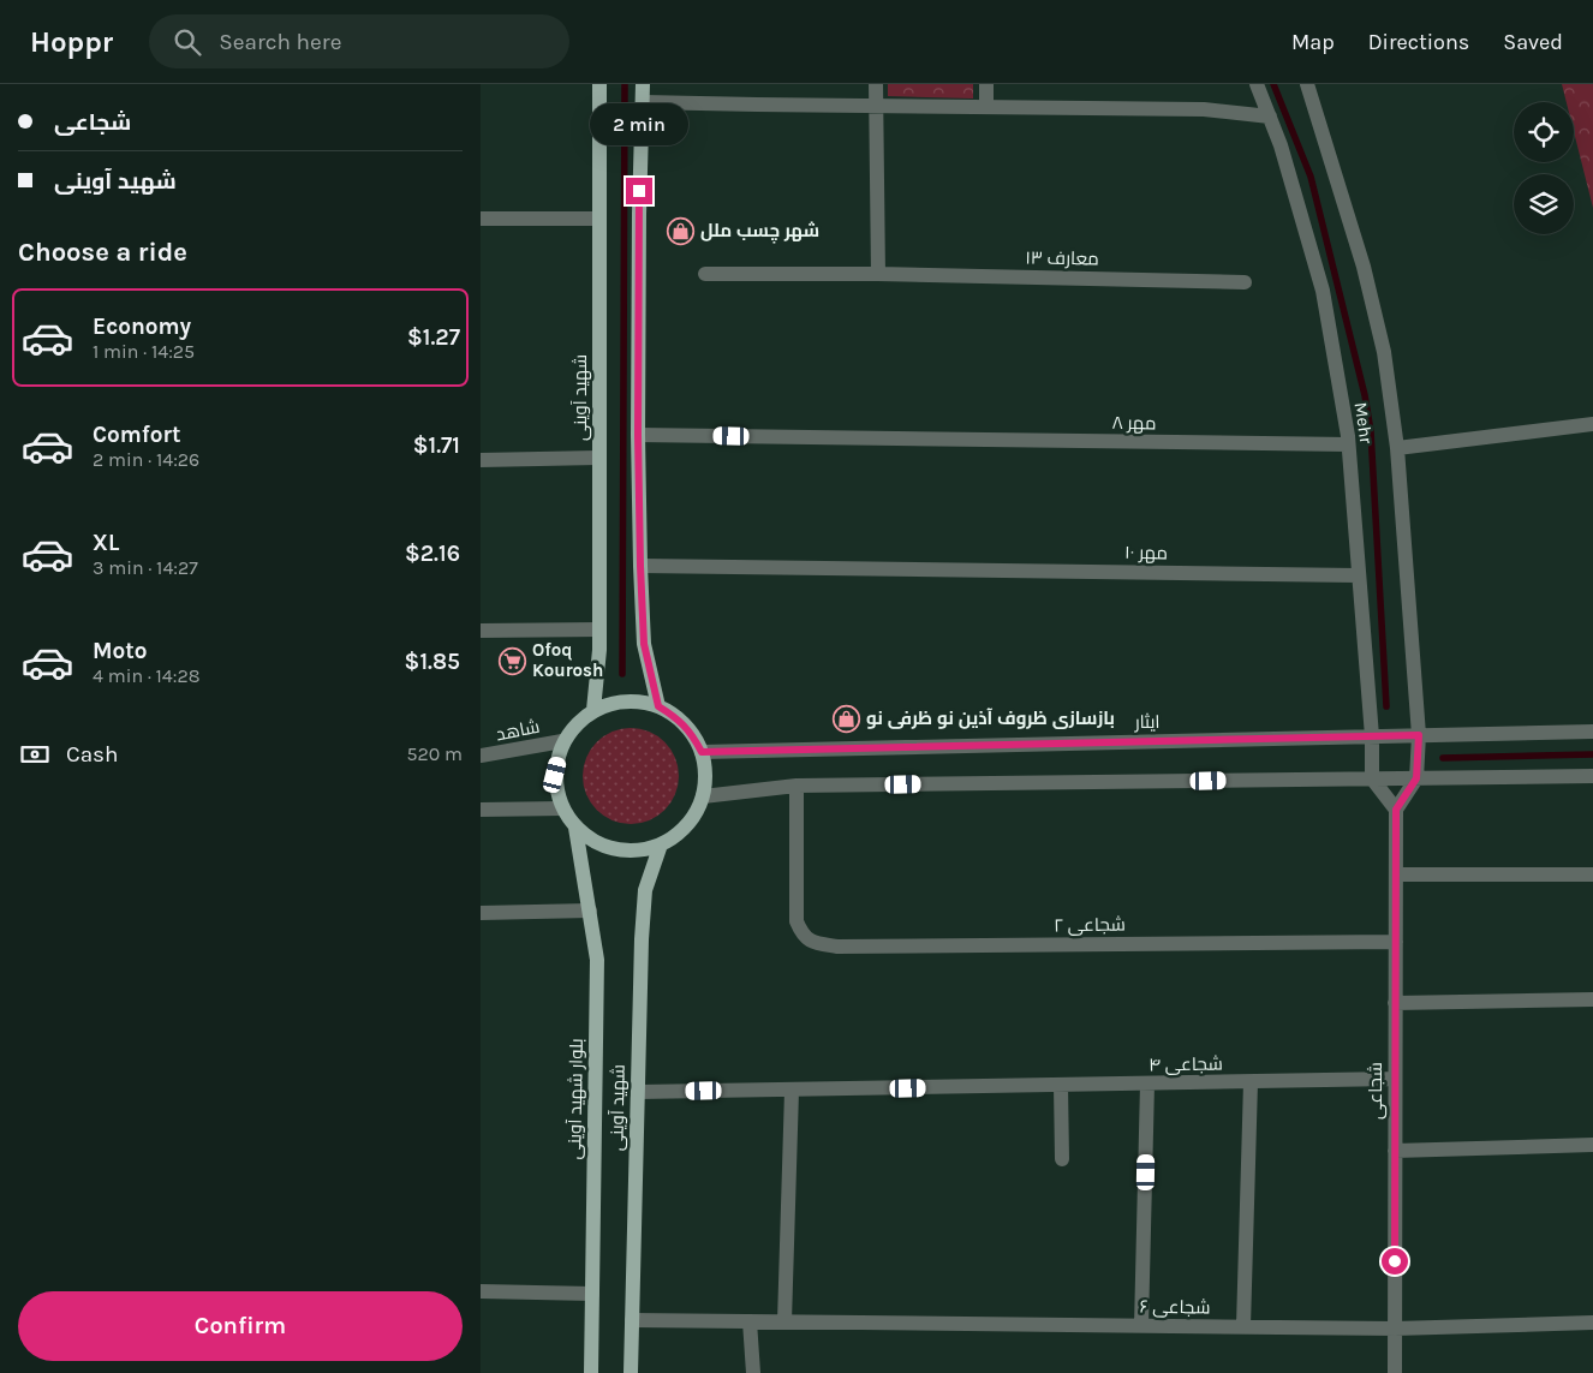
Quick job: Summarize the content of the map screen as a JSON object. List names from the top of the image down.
{
  "streets": {
    "main road": ["شهید آوینی", "بلوار شهید آوینی"],
    "street": [
      "معارف ۱۳",
      "مهر ۸",
      "Mehr",
      "مهر ۱۰",
      "ایثار",
      "شاهد",
      "شجاعی ۲",
      "شجاعی ۴",
      "شجاعی",
      "شجاعی ۶"
    ]
  },
  "crossings": [
    ["شهید آوینی", "ایثار"],
    ["شهید آوینی", "شاهد"],
    ["شهید آوینی", "شجاعی ۴"],
    ["شهید آوینی", "بلوار شهید آوینی"],
    ["شهید آوینی", "شجاعی ۶"],
    ["مهر ۸", "Mehr"],
    ["Mehr", "مهر ۱۰"],
    ["Mehr", "ایثار"],
    ["ایثار", "شاهد"],
    ["ایثار", "بلوار شهید آوینی"],
    ["شاهد", "بلوار شهید آوینی"],
    ["شجاعی ۲", "شجاعی"],
    ["شجاعی ۴", "شجاعی"],
    ["شجاعی", "شجاعی ۶"]
  ],
  "places": {
    "shop": ["شهر چسب ملل", "بازسازی ظروف آذین نو ظرفی نو"],
    "supermarket": ["Ofoq Kourosh"]
  },
  "page": {
    "header": "Hoppr",
    "search": "Search here",
    "nav": ["Map", "Directions", "Saved"],
    "banner": ["شجاعی", "شهید آوینی"],
    "bubble": "2 min",
    "heading": "Choose a ride",
    "list": [
      {
        "name": "Economy",
        "note": "1 min · 14:25",
        "value": "$1.27"
      },
      {
        "name": "Comfort",
        "note": "2 min · 14:26",
        "value": "$1.71"
      },
      {
        "name": "XL",
        "note": "3 min · 14:27",
        "value": "$2.16"
      },
      {
        "name": "Moto",
        "note": "4 min · 14:28",
        "value": "$1.85"
      }
    ],
    "pay": ["Cash", "520 m"],
    "buttons": "Confirm"
  }
}
